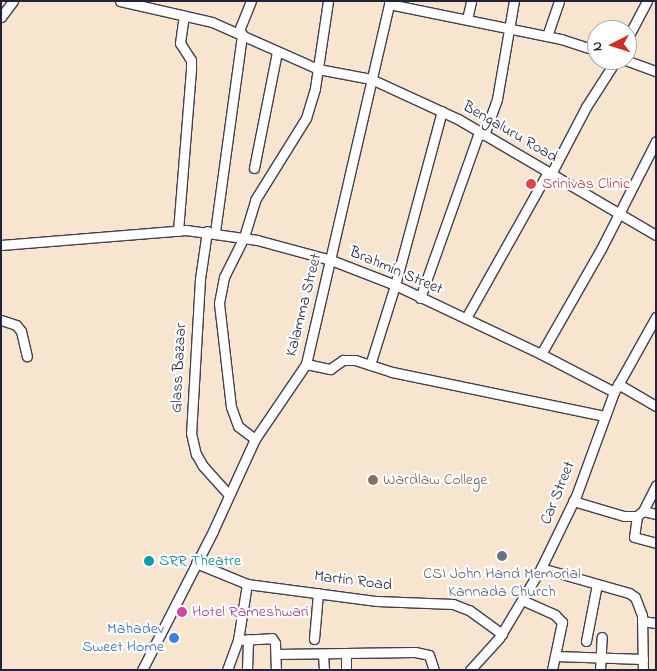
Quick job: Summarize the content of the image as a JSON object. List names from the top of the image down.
{
  "streets": {
    "street": [
      "Bengaluru Road",
      "Brahmin Street",
      "Kalamma Street",
      "Glass Bazaar",
      "Car Street",
      "Martin Road"
    ]
  },
  "crossings": [
    ["Bengaluru Road", "Kalamma Street"],
    ["Bengaluru Road", "Glass Bazaar"],
    ["Brahmin Street", "Kalamma Street"],
    ["Brahmin Street", "Glass Bazaar"],
    ["Brahmin Street", "Car Street"],
    ["Kalamma Street", "Glass Bazaar"],
    ["Kalamma Street", "Martin Road"],
    ["Car Street", "Martin Road"]
  ],
  "places": [
    "Srinivas Clinic",
    "Wardlaw College",
    "CSI John Hand Memorial Kannada Church",
    "SRR Theatre",
    "Hotel Rameshwari",
    "Mahadev Sweet Home"
  ],
  "north": "left"
}
